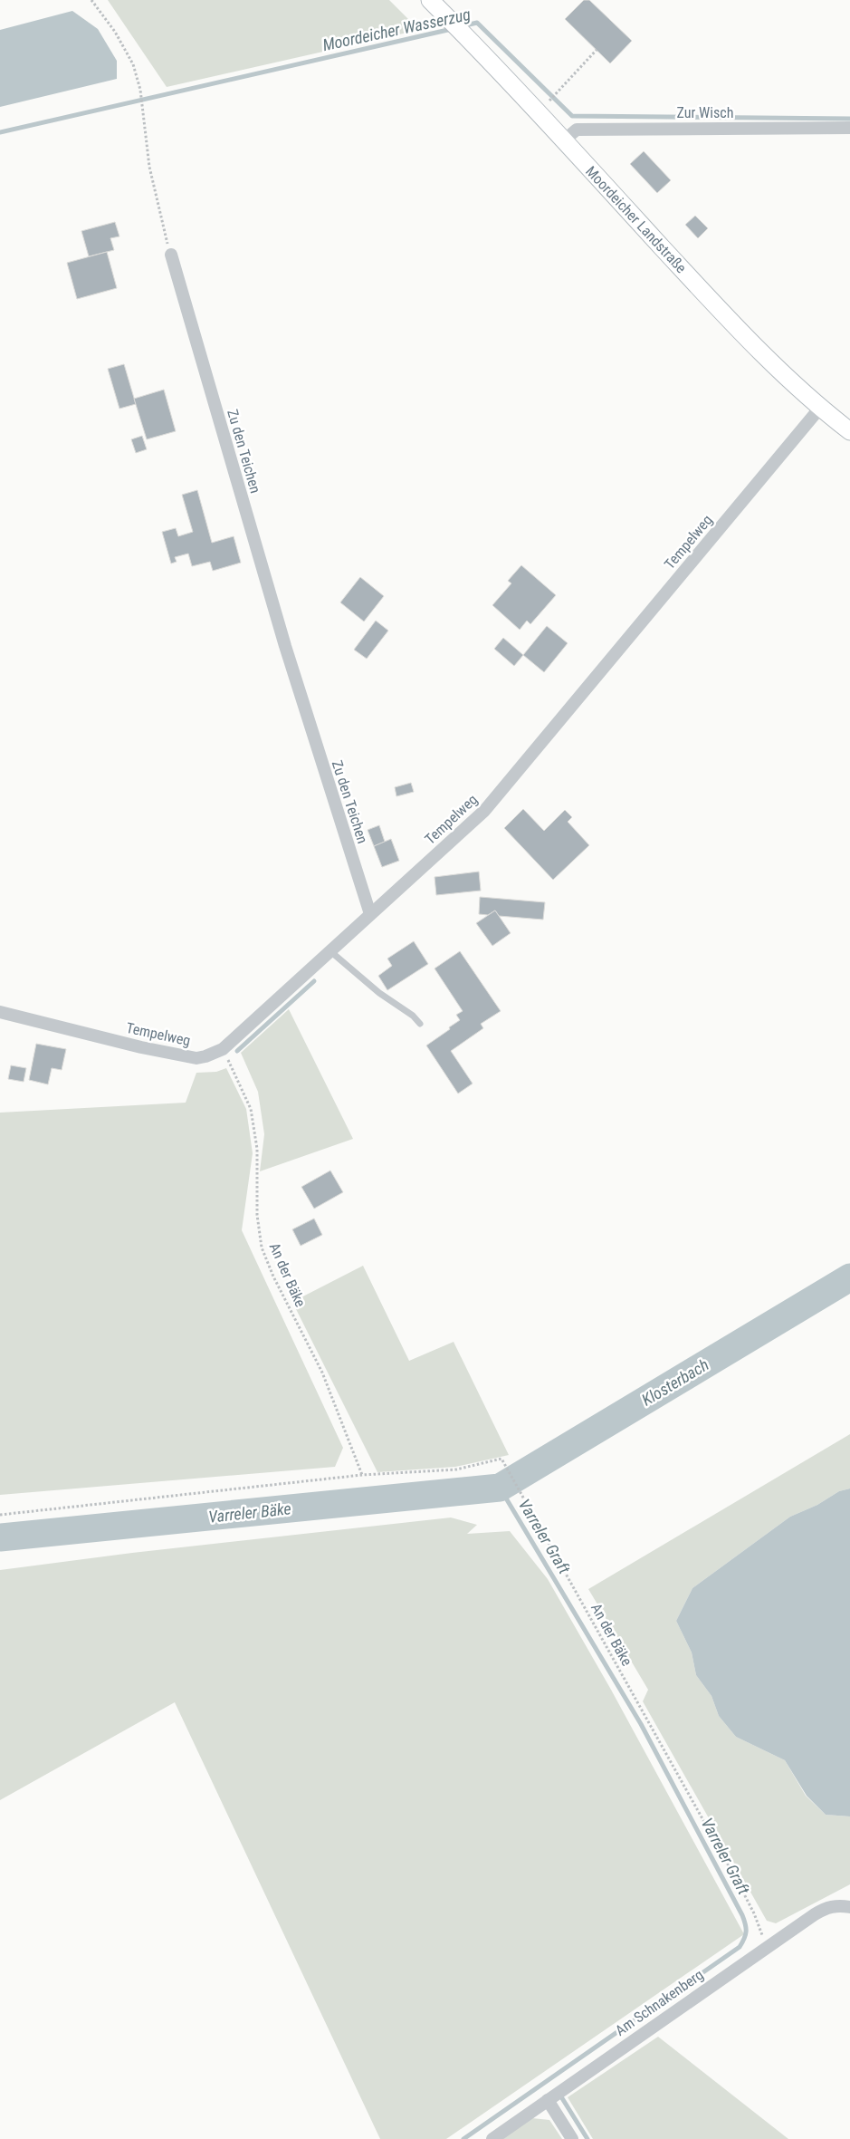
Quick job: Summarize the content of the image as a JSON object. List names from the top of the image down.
{
  "streets": {
    "main road": ["Moordeicher Landstraße"],
    "street": [
      "Zur Wisch",
      "Zu den Teichen",
      "Tempelweg",
      "Am Schnakenberg"
    ],
    "path": ["An der Bäke"]
  },
  "crossings": [
    ["Zur Wisch", "Moordeicher Landstraße"],
    ["Moordeicher Landstraße", "Tempelweg"],
    ["Zu den Teichen", "Tempelweg"],
    ["Tempelweg", "An der Bäke"],
    ["An der Bäke", "Am Schnakenberg"]
  ],
  "water": [
    "Moordeicher Wasserzug",
    "Klosterbach",
    "Varreler Bäke",
    "Varreler Graft"
  ]
}
